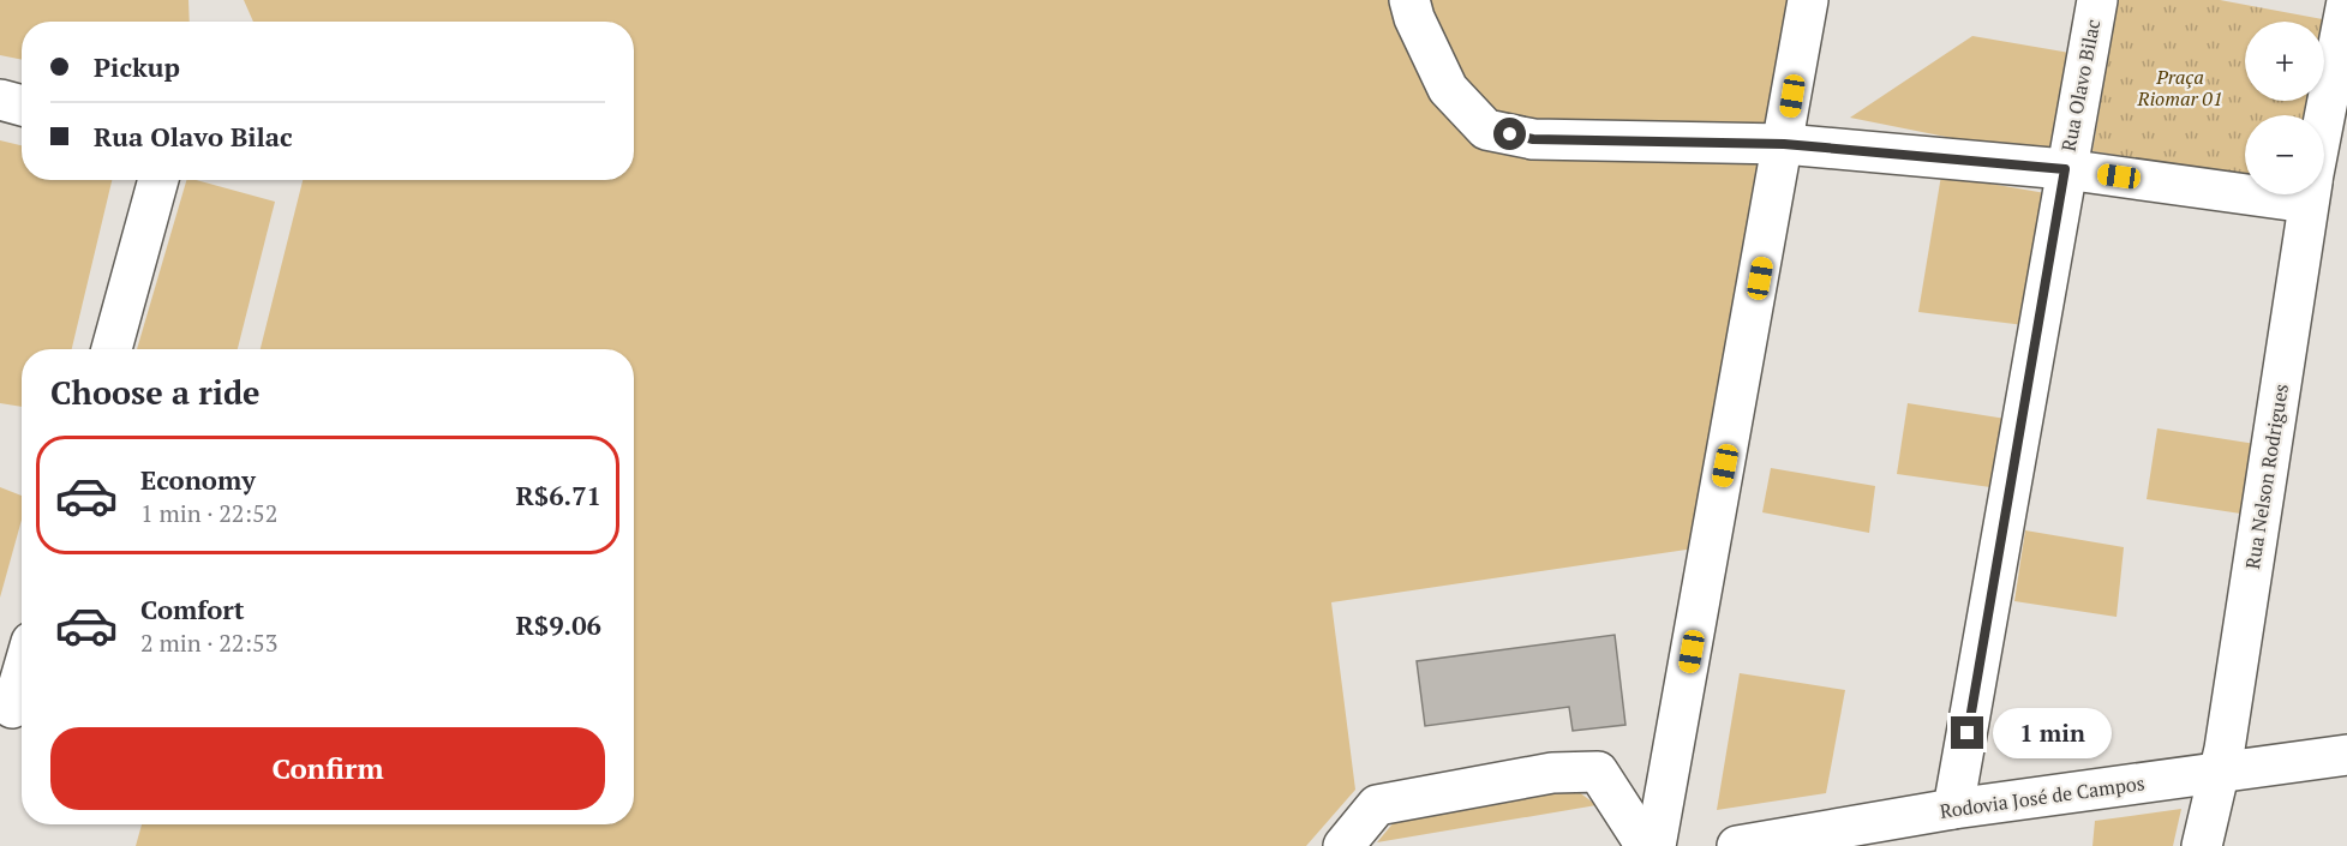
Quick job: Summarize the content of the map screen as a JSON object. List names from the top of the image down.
{
  "streets": {
    "street": ["Rua Olavo Bilac", "Rua Nelson Rodrigues", "Rodovia José de Campos"]
  },
  "crossings": [
    ["Rua Olavo Bilac", "Rodovia José de Campos"],
    ["Rua Nelson Rodrigues", "Rodovia José de Campos"]
  ],
  "parks": ["Praça Riomar 01"],
  "page": {
    "map_buttons": ["+", "−"],
    "banner": ["Pickup", "Rua Olavo Bilac"],
    "heading": "Choose a ride",
    "list": [
      {
        "name": "Economy",
        "note": "1 min · 22:52",
        "value": "R$6.71"
      },
      {
        "name": "Comfort",
        "note": "2 min · 22:53",
        "value": "R$9.06"
      }
    ],
    "bubble": "1 min",
    "buttons": "Confirm"
  }
}
